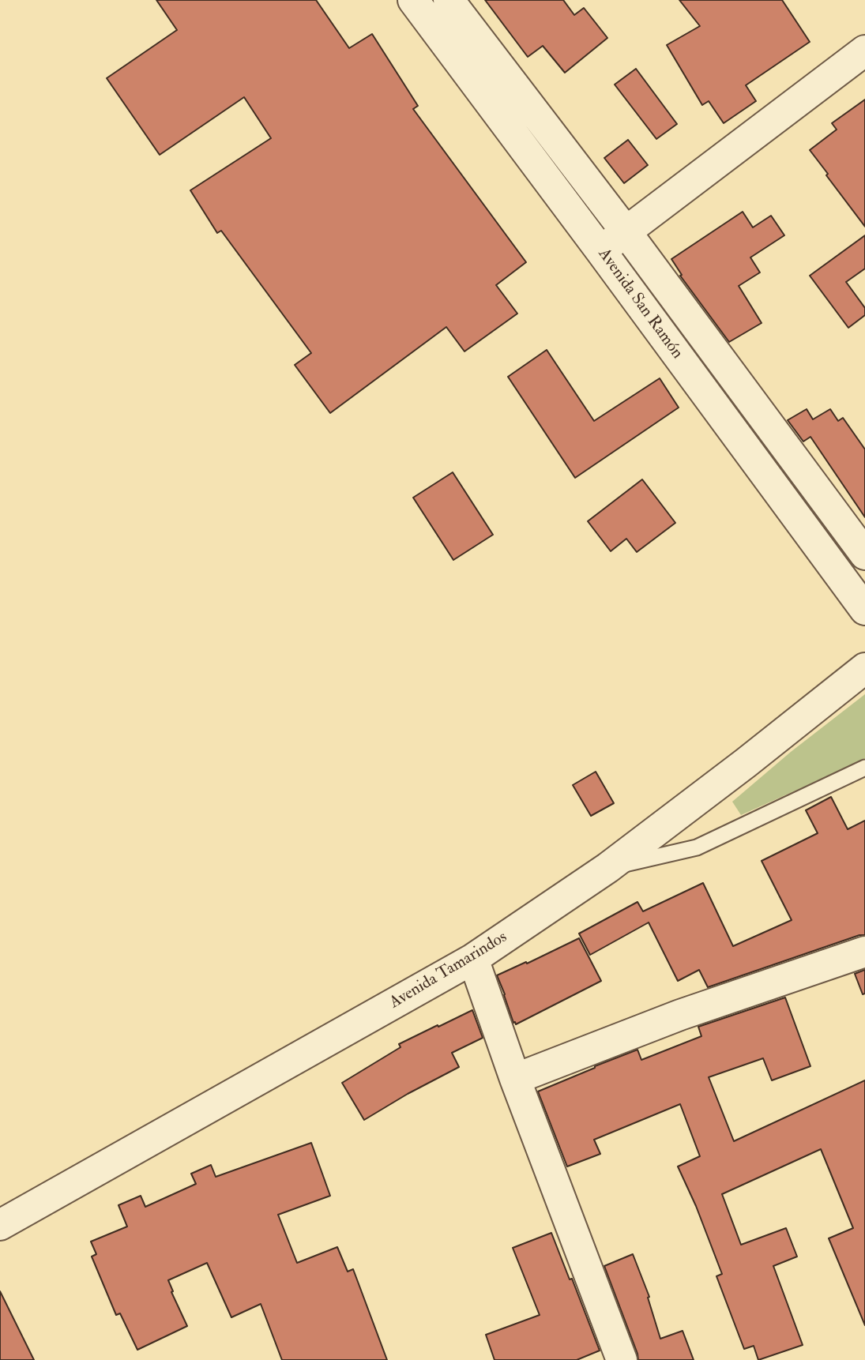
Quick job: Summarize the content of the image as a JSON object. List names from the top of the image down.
{
  "streets": {
    "street": ["Avenida San Ramón", "Avenida Tamarindos"]
  }
}
